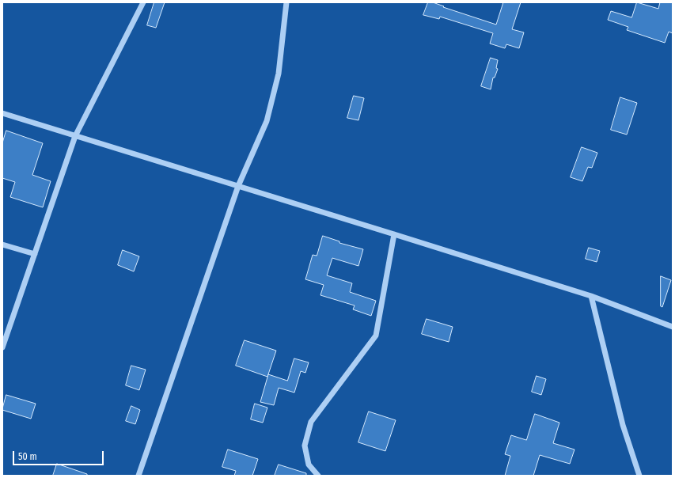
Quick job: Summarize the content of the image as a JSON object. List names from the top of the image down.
{
  "scale_bar": "50 m"
}
